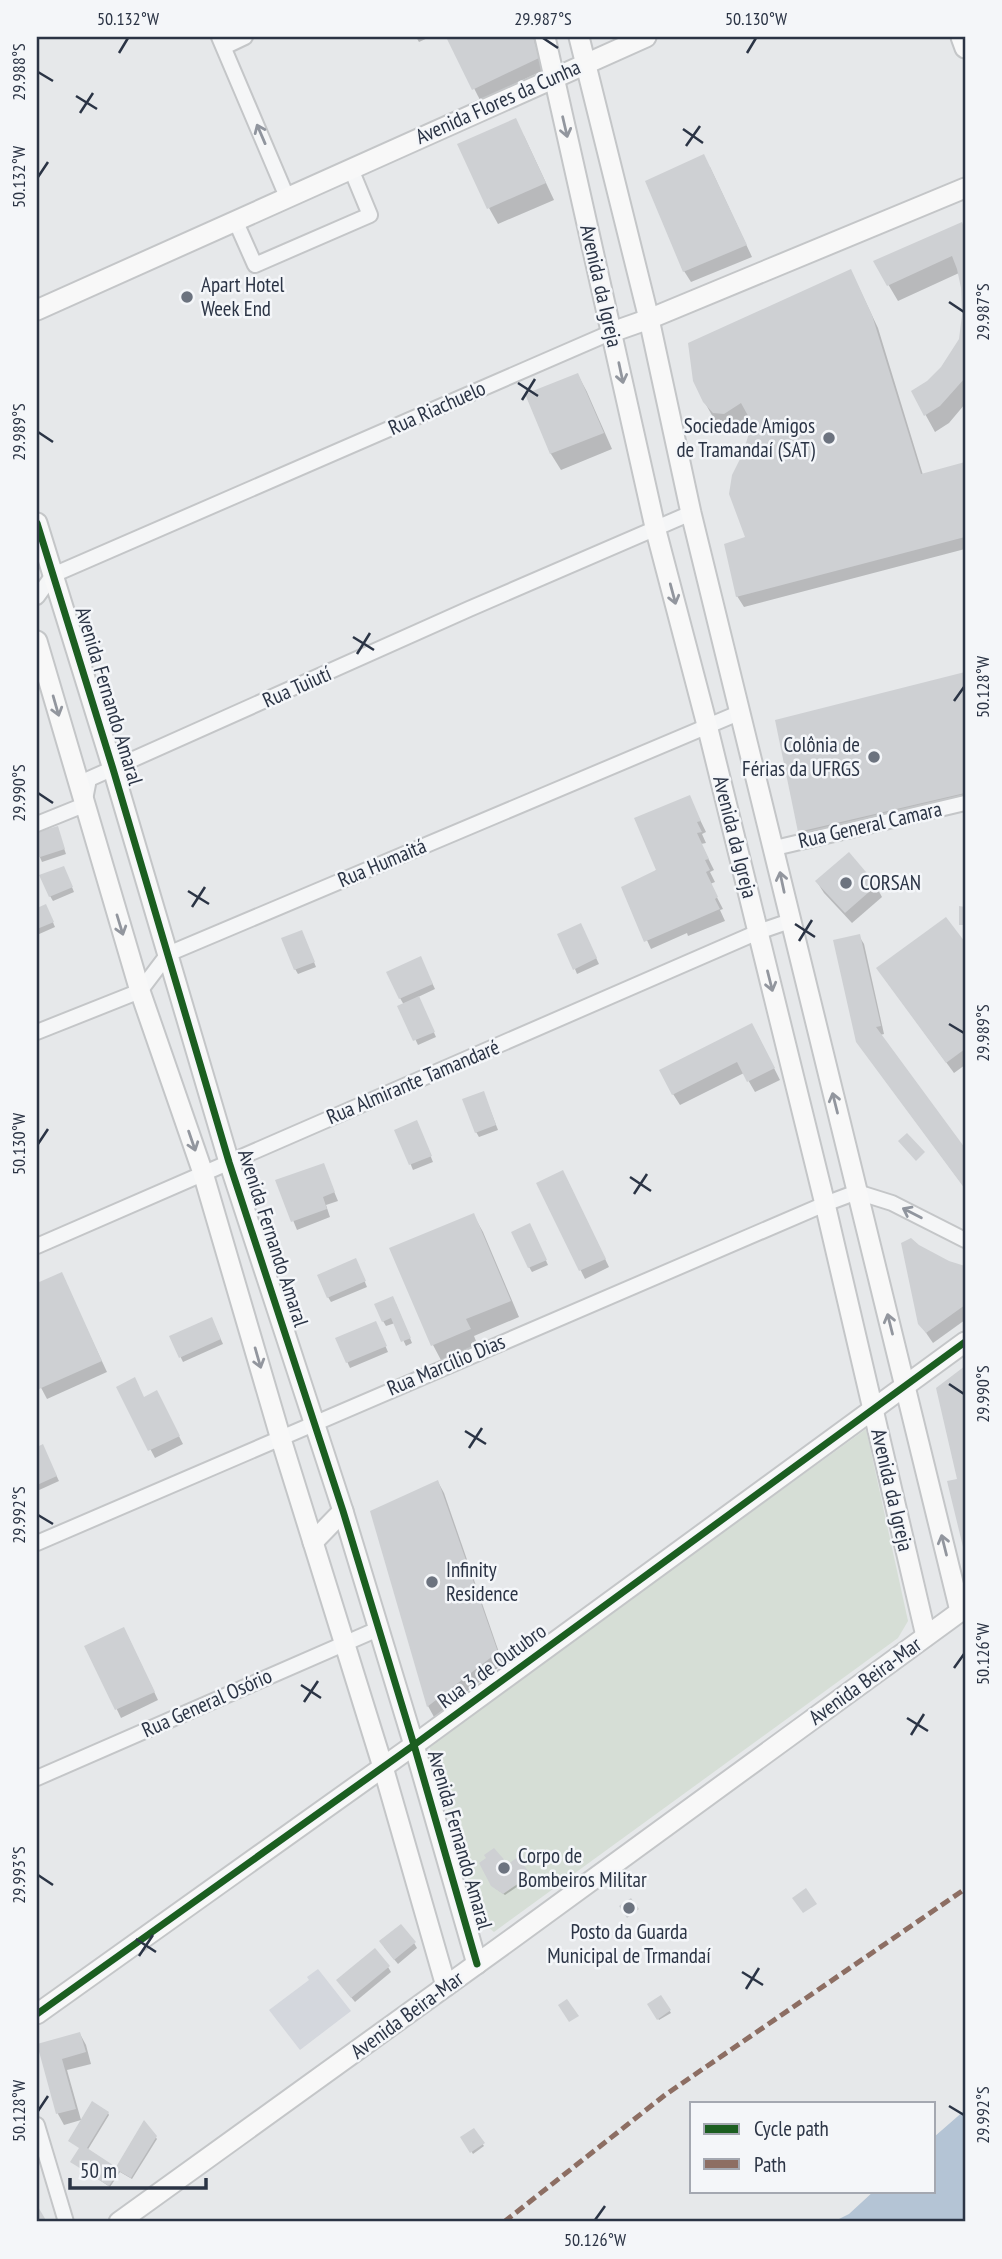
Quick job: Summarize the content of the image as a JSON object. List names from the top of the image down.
{
  "streets": {
    "main road": [
      "Avenida Flores da Cunha",
      "Avenida da Igreja",
      "Rua Riachuelo",
      "Avenida Fernando Amaral",
      "Rua 3 de Outubro",
      "Avenida Beira-Mar"
    ],
    "street": [
      "Rua Tuiutí",
      "Rua General Camara",
      "Rua Humaitá",
      "Rua Almirante Tamandaré",
      "Rua Marcílio Dias",
      "Rua General Osório"
    ]
  },
  "crossings": [
    ["Avenida Flores da Cunha", "Avenida da Igreja"],
    ["Avenida da Igreja", "Rua Riachuelo"],
    ["Avenida da Igreja", "Rua Tuiutí"],
    ["Avenida da Igreja", "Rua General Camara"],
    ["Avenida da Igreja", "Rua Humaitá"],
    ["Avenida da Igreja", "Rua Almirante Tamandaré"],
    ["Avenida da Igreja", "Rua Marcílio Dias"],
    ["Avenida da Igreja", "Rua 3 de Outubro"],
    ["Avenida da Igreja", "Avenida Beira-Mar"],
    ["Rua Riachuelo", "Avenida Fernando Amaral"],
    ["Rua Tuiutí", "Avenida Fernando Amaral"],
    ["Avenida Fernando Amaral", "Rua Humaitá"],
    ["Avenida Fernando Amaral", "Rua Almirante Tamandaré"],
    ["Avenida Fernando Amaral", "Rua Marcílio Dias"],
    ["Avenida Fernando Amaral", "Rua 3 de Outubro"],
    ["Avenida Fernando Amaral", "Avenida Beira-Mar"],
    ["Avenida Fernando Amaral", "Rua General Osório"]
  ],
  "places": [
    "Apart Hotel Week End",
    "Sociedade Amigos de Tramandaí (SAT)",
    "Colônia de Férias da UFRGS",
    "CORSAN",
    "Infinity Residence",
    "Corpo de Bombeiros Militar",
    "Posto da Guarda Municipal de Trmandaí"
  ],
  "legend": ["Cycle path", "Path"],
  "scale_bar": "50 m",
  "coordinates": [
    "50.132°W",
    "29.987°S",
    "50.130°W",
    "29.988°S",
    "29.989°S",
    "50.128°W",
    "29.990°S",
    "29.992°S",
    "50.126°W",
    "29.993°S"
  ]
}
